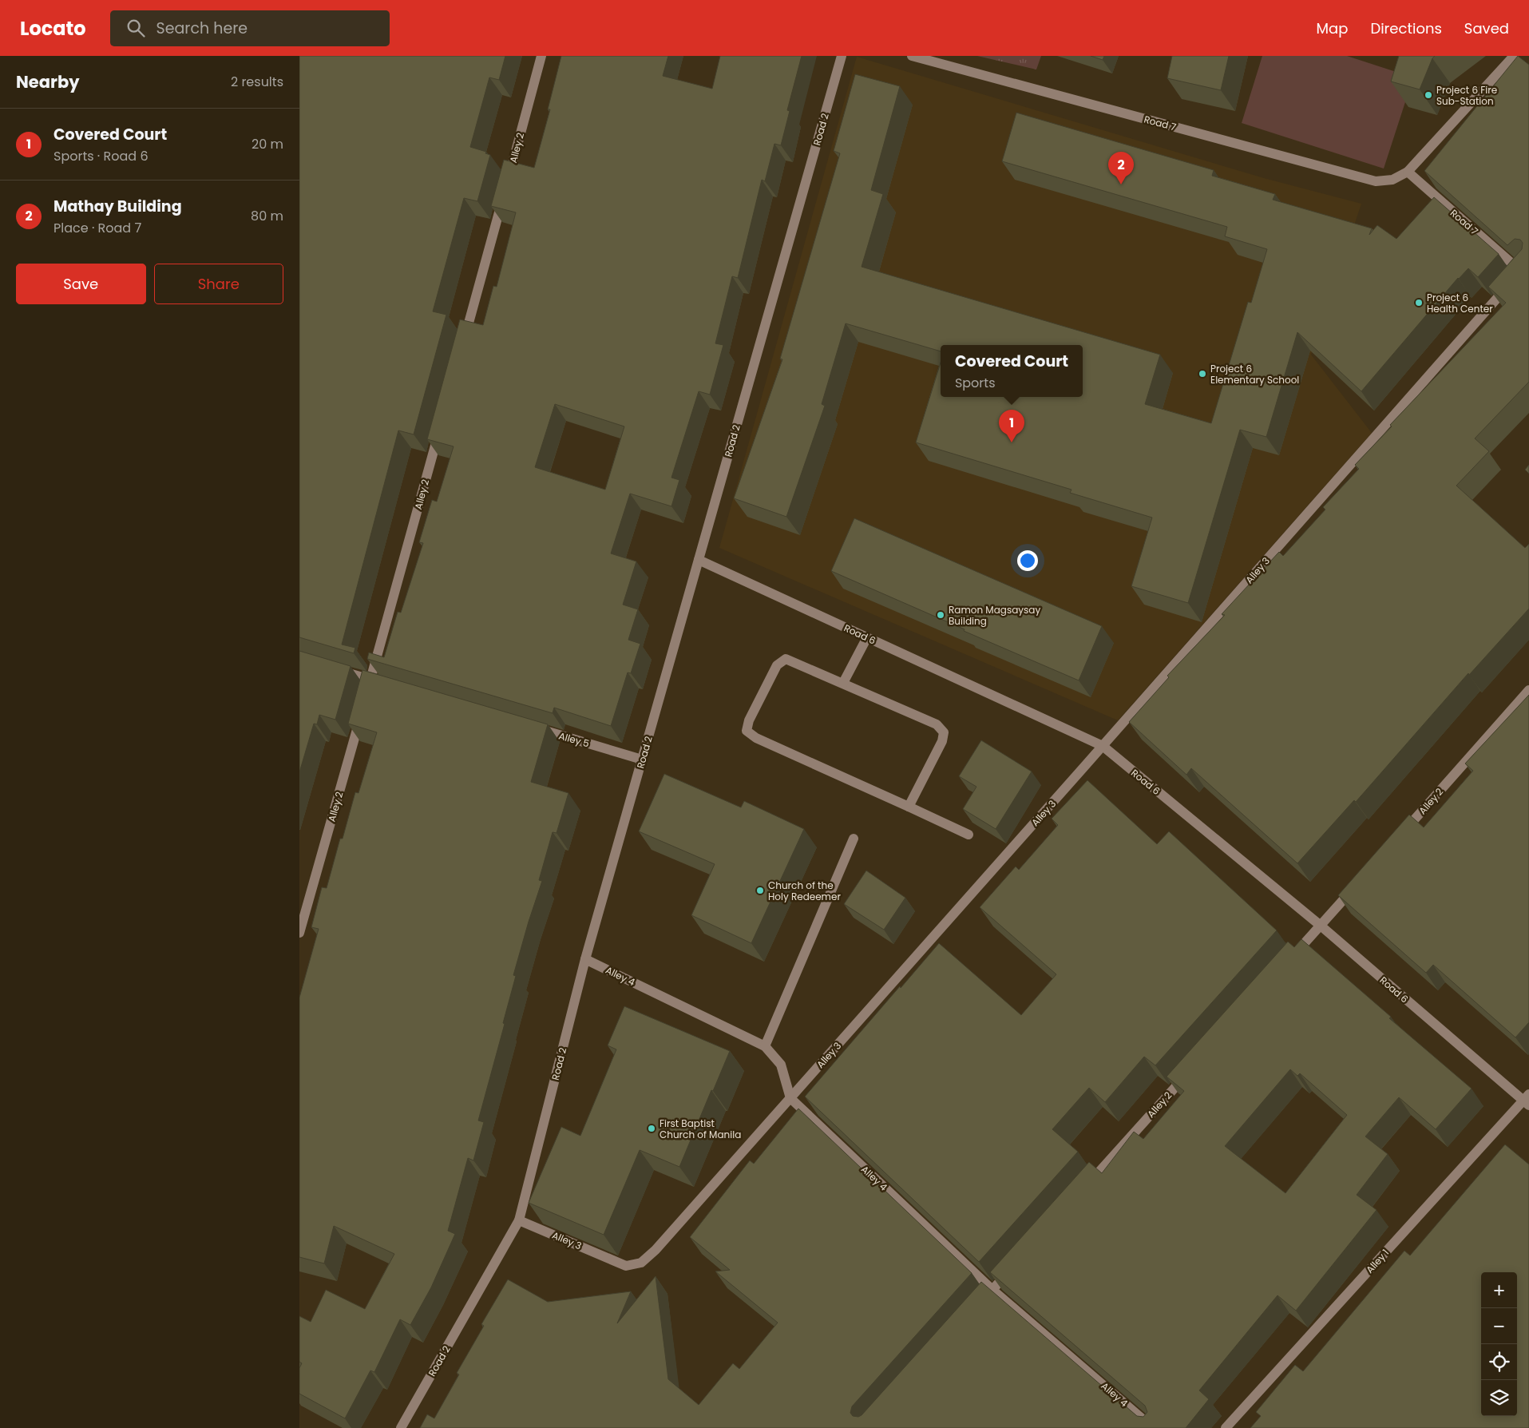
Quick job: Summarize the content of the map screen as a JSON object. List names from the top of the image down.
{
  "streets": {
    "street": [
      "Road 7",
      "Road 2",
      "Alley 2",
      "Alley 3",
      "Road 6",
      "Alley 5",
      "Alley 4",
      "Alley 1"
    ]
  },
  "crossings": [
    ["Road 7", "Alley 3"],
    ["Road 2", "Alley 3"],
    ["Road 2", "Road 6"],
    ["Road 2", "Alley 5"],
    ["Road 2", "Alley 4"],
    ["Alley 3", "Road 6"],
    ["Alley 3", "Alley 4"],
    ["Road 6", "Alley 1"]
  ],
  "places": [
    "Project 6 Fire Sub-Station",
    "Project 6 Health Center",
    "Project 6 Elementary School",
    "Ramon Magsaysay Building",
    "Church of the Holy Redeemer",
    "First Baptist Church of Manila"
  ],
  "page": {
    "header": "Locato",
    "search": "Search here",
    "nav": ["Map", "Directions", "Saved"],
    "heading": ["Nearby", "2 results"],
    "list": [
      {
        "mark": "1",
        "name": "Covered Court",
        "note": "Sports · Road 6",
        "value": "20 m"
      },
      {
        "mark": "2",
        "name": "Mathay Building",
        "note": "Place · Road 7",
        "value": "80 m"
      }
    ],
    "pins": ["2", "1"],
    "buttons": ["Save", "Share"],
    "popup": ["Covered Court", "Sports"],
    "map_buttons": ["+", "−"]
  }
}
